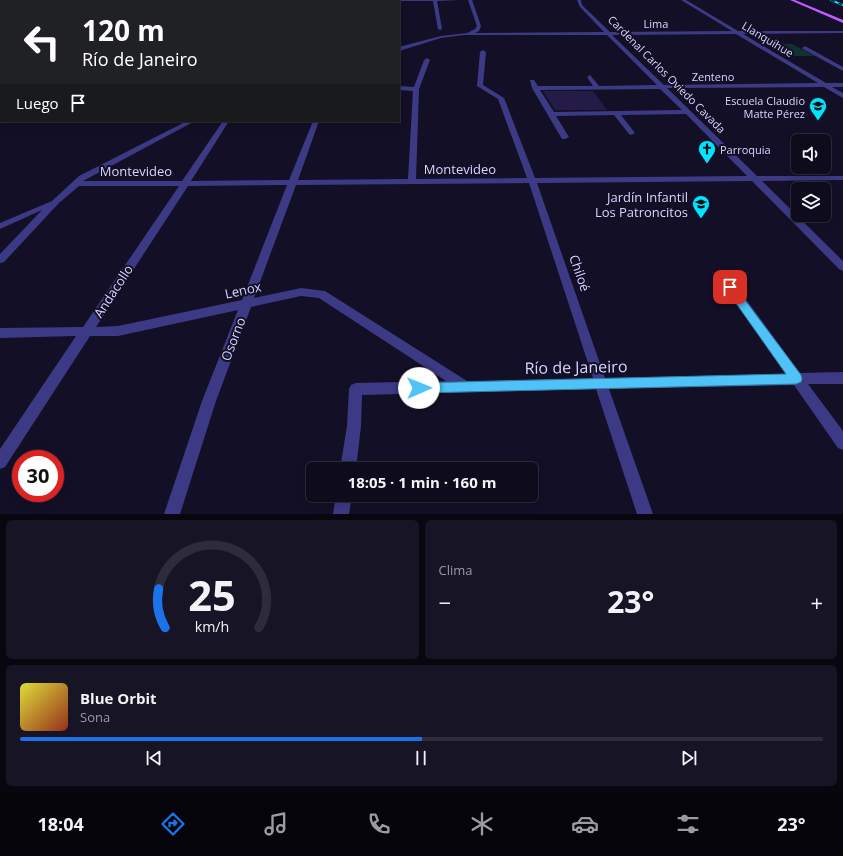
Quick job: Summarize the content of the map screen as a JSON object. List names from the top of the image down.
{
  "streets": {
    "street": [
      "Lima",
      "Llanquihue",
      "Cardenal Carlos Oviedo Cavada",
      "Zenteno",
      "Montevideo",
      "Chiloé",
      "Lenox",
      "Andacollo",
      "Osorno",
      "Río de Janeiro"
    ]
  },
  "crossings": [
    ["Lima", "Llanquihue"],
    ["Lima", "Cardenal Carlos Oviedo Cavada"],
    ["Llanquihue", "Zenteno"],
    ["Cardenal Carlos Oviedo Cavada", "Zenteno"],
    ["Cardenal Carlos Oviedo Cavada", "Montevideo"],
    ["Montevideo", "Chiloé"],
    ["Montevideo", "Andacollo"],
    ["Montevideo", "Osorno"],
    ["Chiloé", "Río de Janeiro"],
    ["Lenox", "Andacollo"],
    ["Lenox", "Osorno"],
    ["Lenox", "Río de Janeiro"]
  ],
  "places": {
    "school or university": ["Escuela Claudio Matte Pérez", "Jardín Infantil Los Patroncitos"],
    "church": ["Parroquia"]
  },
  "page": {
    "turn": ["120 m", "Río de Janeiro"],
    "then": "Luego",
    "limit": "30",
    "trip": "18:05 · 1 min · 160 m",
    "tile": "Clima",
    "heat": ["−", "23°", "+"],
    "song": ["Blue Orbit", "Sona"],
    "tabs": ["18:04", "23°"],
    "gauge": ["25", "km/h"]
  }
}
